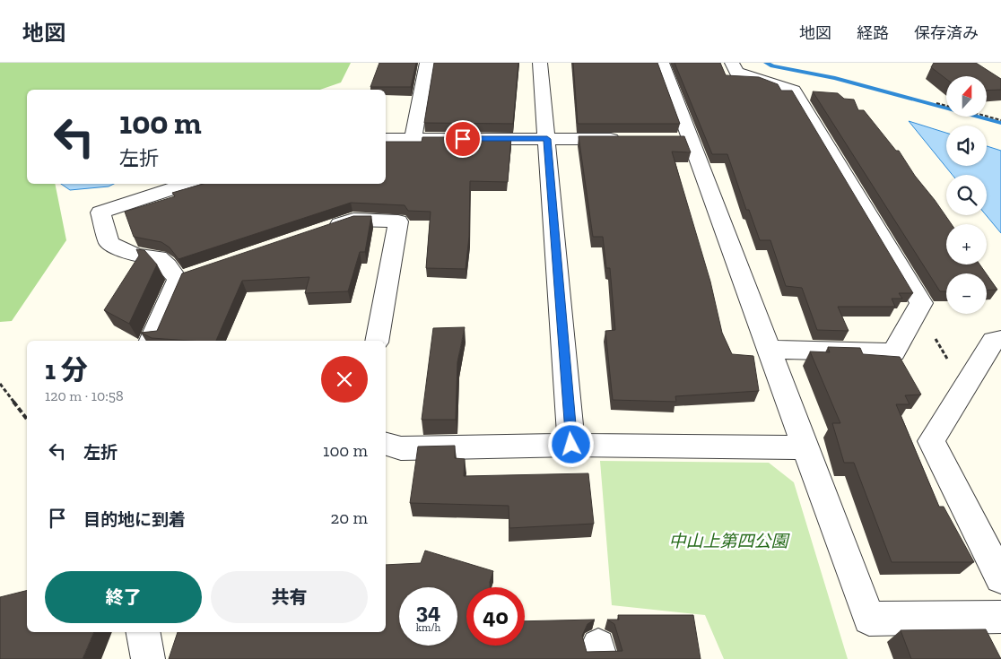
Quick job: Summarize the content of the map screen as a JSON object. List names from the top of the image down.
{
  "parks": ["中山上第四公園"],
  "north": "top",
  "page": {
    "header": "地図",
    "nav": ["地図", "経路", "保存済み"],
    "map_buttons": ["+", "−"],
    "turn": ["100 m", "左折"],
    "heading": ["1 分", "120 m · 10:58"],
    "list": [
      {
        "name": "左折",
        "value": "100 m"
      },
      {
        "name": "目的地に到着",
        "value": "20 m"
      }
    ],
    "buttons": ["終了", "共有"],
    "speed": "34 km/h",
    "limit": "40"
  }
}
